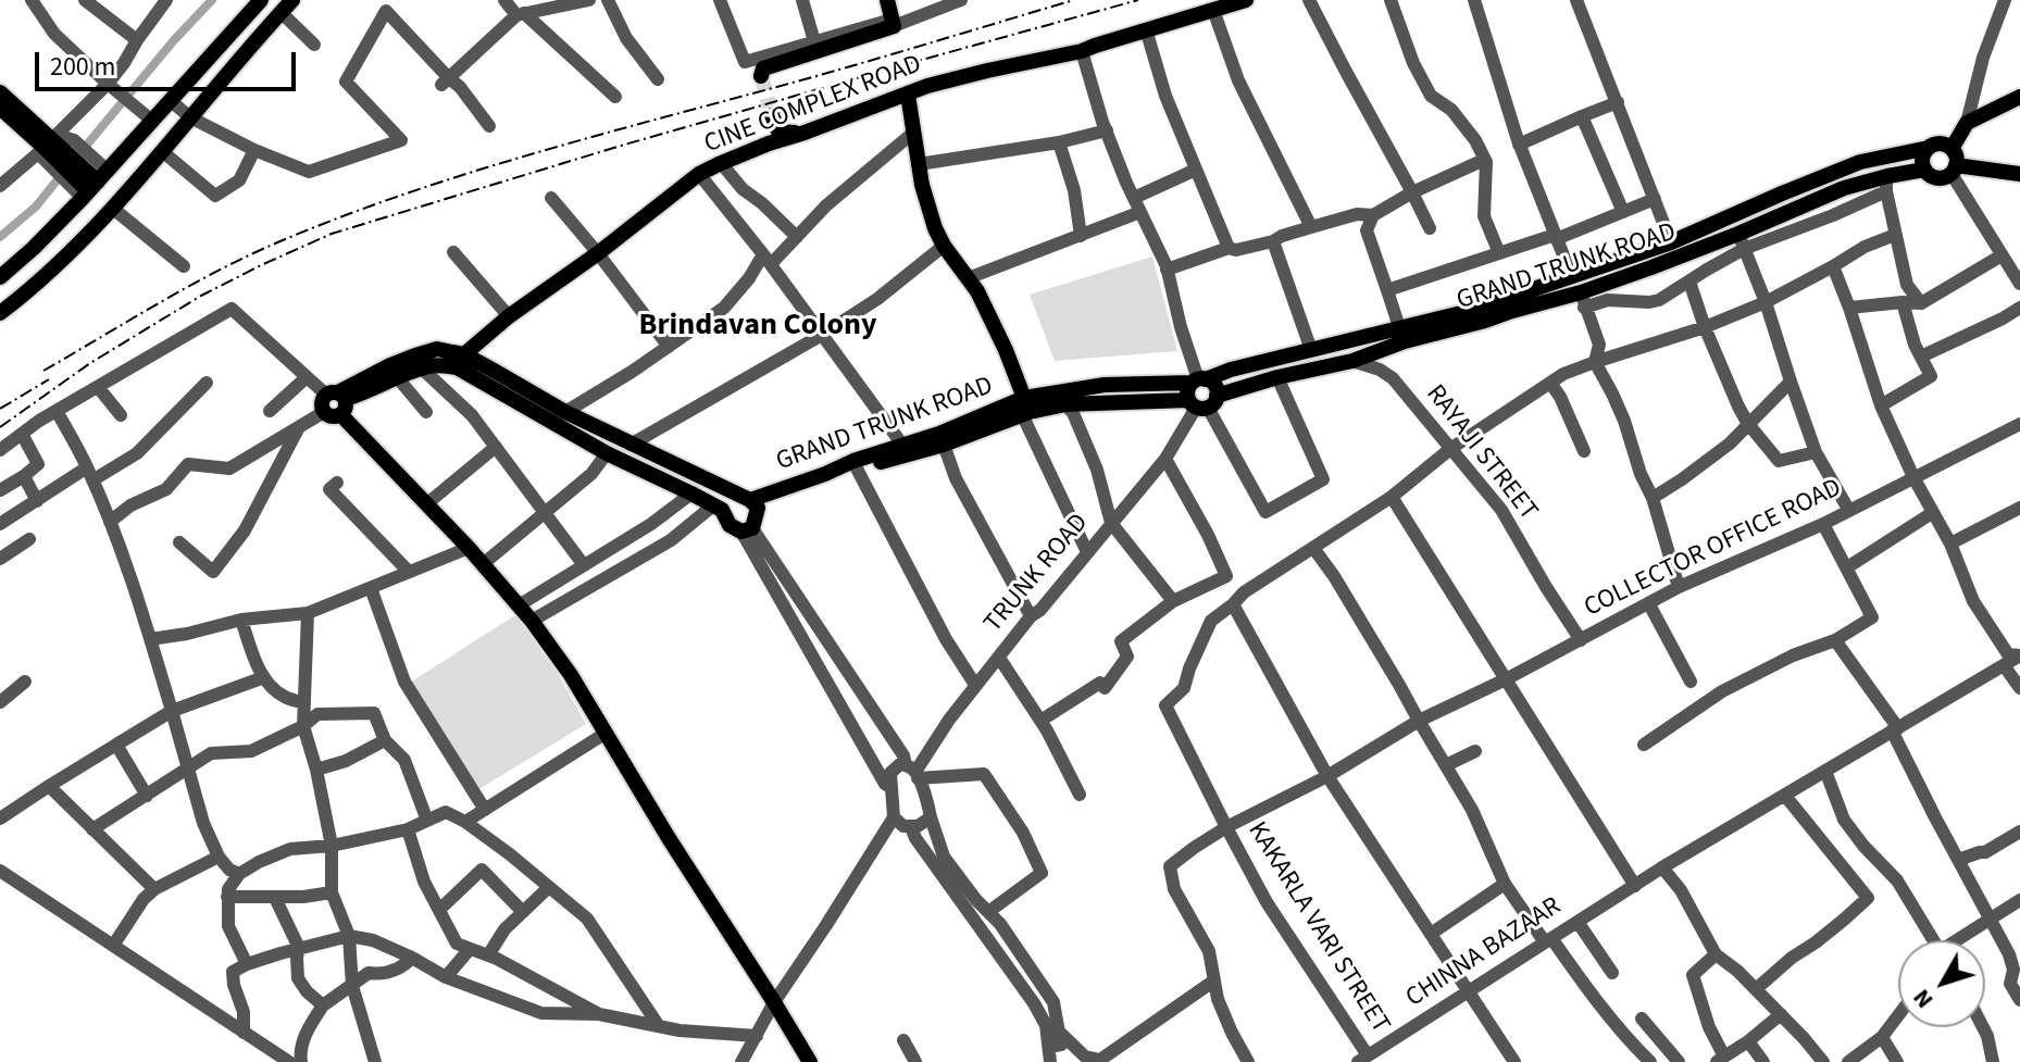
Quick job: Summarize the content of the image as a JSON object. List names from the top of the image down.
{
  "streets": {
    "main road": ["CINE COMPLEX ROAD", "GRAND TRUNK ROAD"],
    "street": [
      "RAYAJI STREET",
      "COLLECTOR OFFICE ROAD",
      "TRUNK ROAD",
      "KAKARLA VARI STREET",
      "CHINNA BAZAAR"
    ]
  },
  "crossings": [
    ["GRAND TRUNK ROAD", "RAYAJI STREET"],
    ["GRAND TRUNK ROAD", "TRUNK ROAD"],
    ["RAYAJI STREET", "COLLECTOR OFFICE ROAD"],
    ["COLLECTOR OFFICE ROAD", "KAKARLA VARI STREET"],
    ["KAKARLA VARI STREET", "CHINNA BAZAAR"]
  ],
  "districts": ["Brindavan Colony"],
  "scale_bar": "200 m",
  "north": "bottom left"
}
